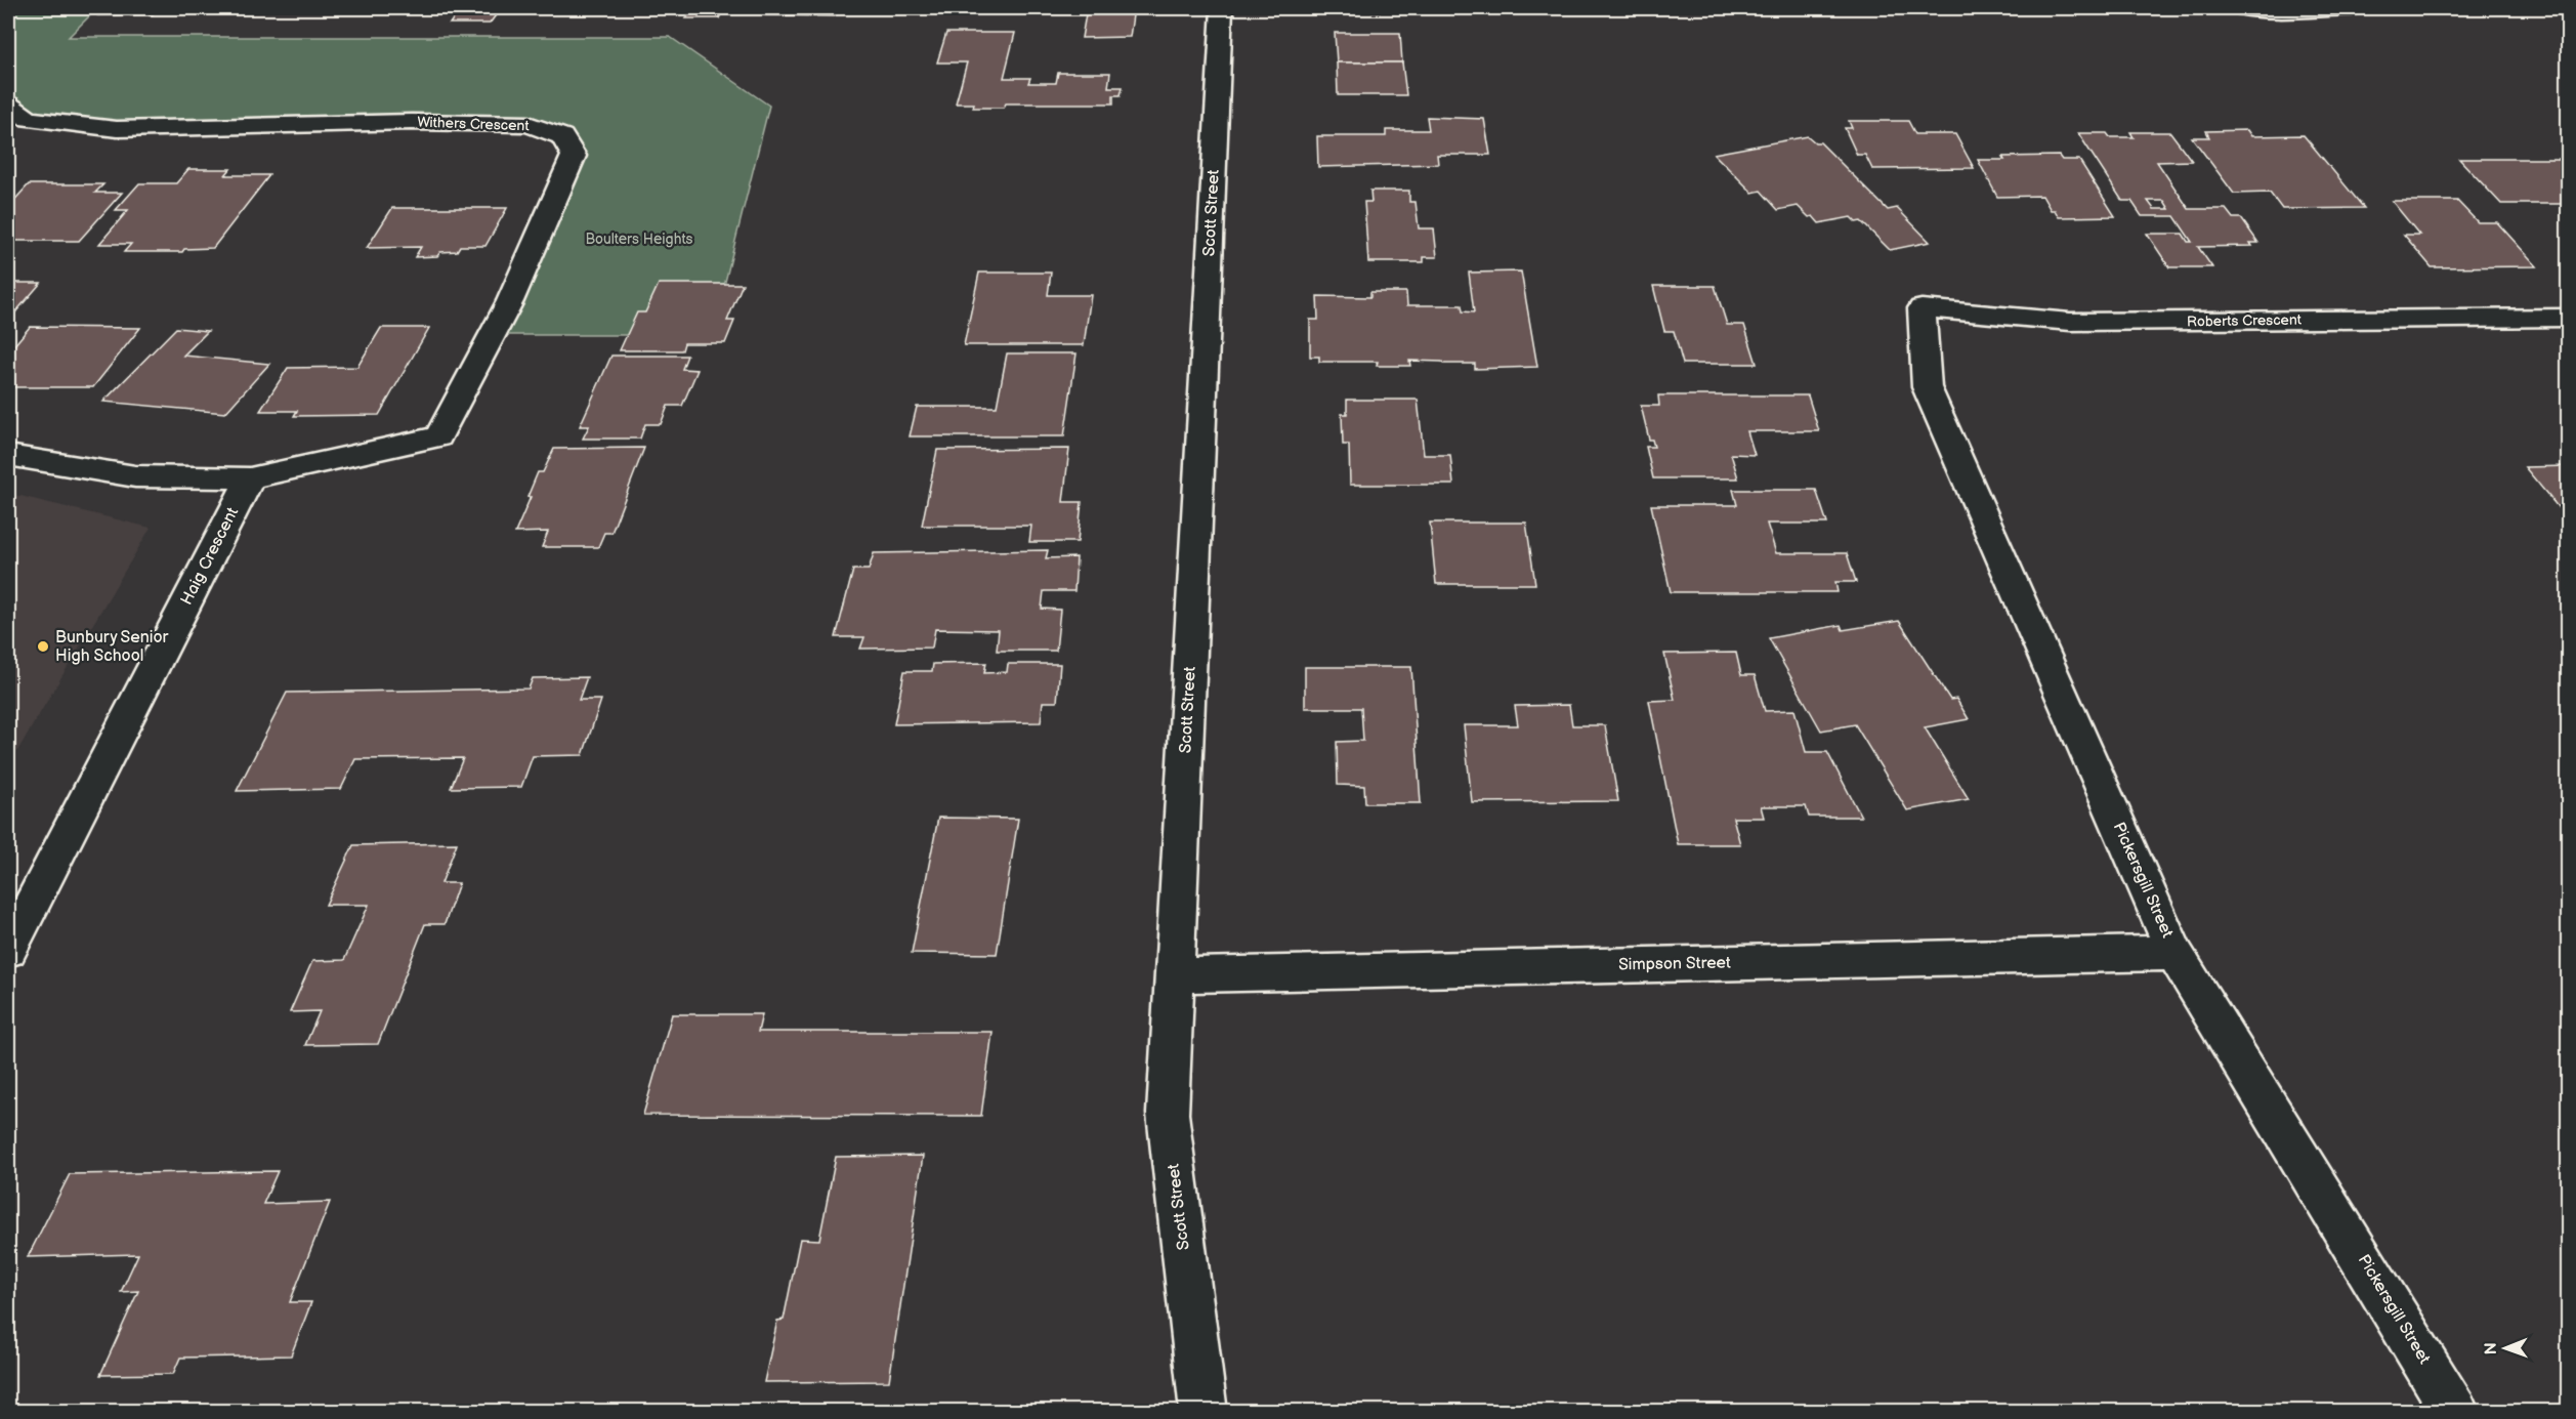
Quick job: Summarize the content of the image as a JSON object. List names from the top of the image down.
{
  "streets": {
    "street": [
      "Withers Crescent",
      "Scott Street",
      "Roberts Crescent",
      "Haig Crescent",
      "Pickersgill Street",
      "Simpson Street"
    ]
  },
  "crossings": [
    ["Withers Crescent", "Haig Crescent"],
    ["Scott Street", "Simpson Street"],
    ["Roberts Crescent", "Pickersgill Street"],
    ["Pickersgill Street", "Simpson Street"]
  ],
  "parks": ["Boulters Heights"],
  "places": ["Bunbury Senior High School"],
  "north": "left"
}
